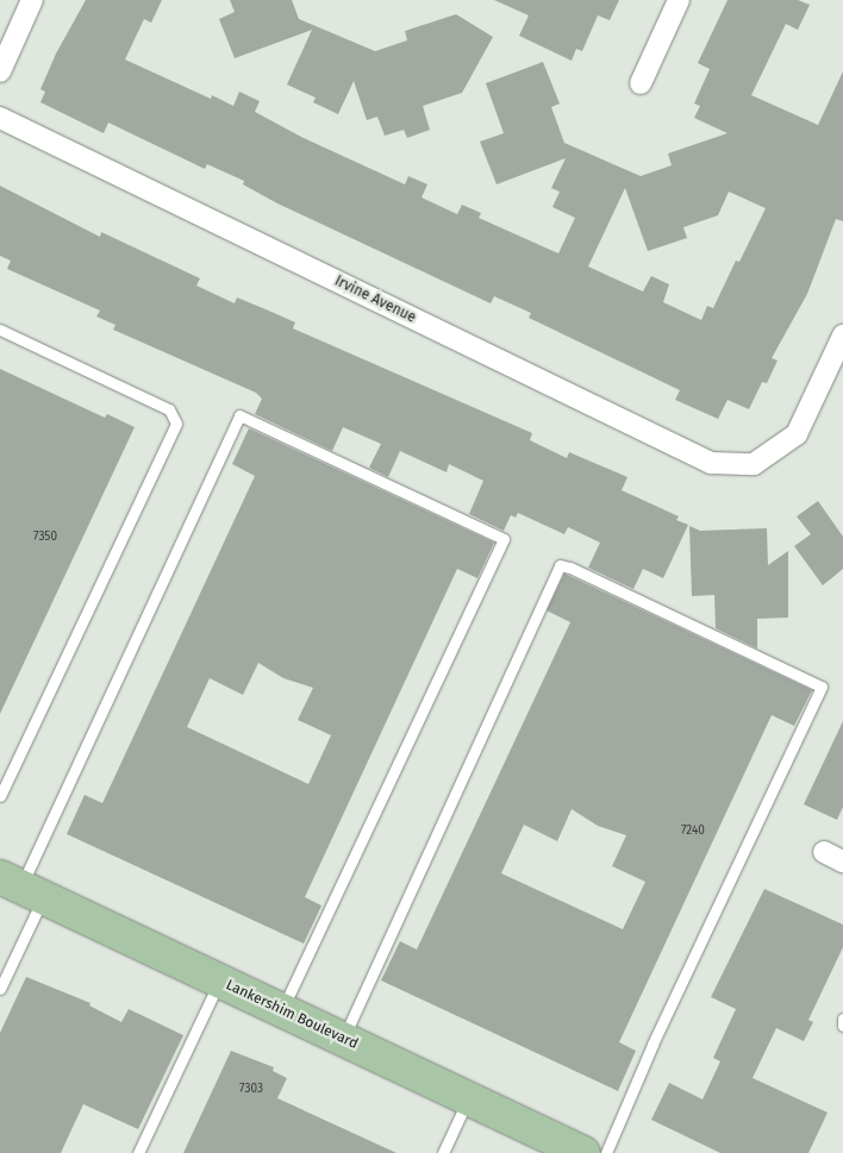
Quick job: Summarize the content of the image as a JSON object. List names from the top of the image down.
{
  "streets": {
    "main road": ["Lankershim Boulevard"],
    "street": ["Irvine Avenue"]
  },
  "house_numbers": ["7350", "7240", "7303"]
}
